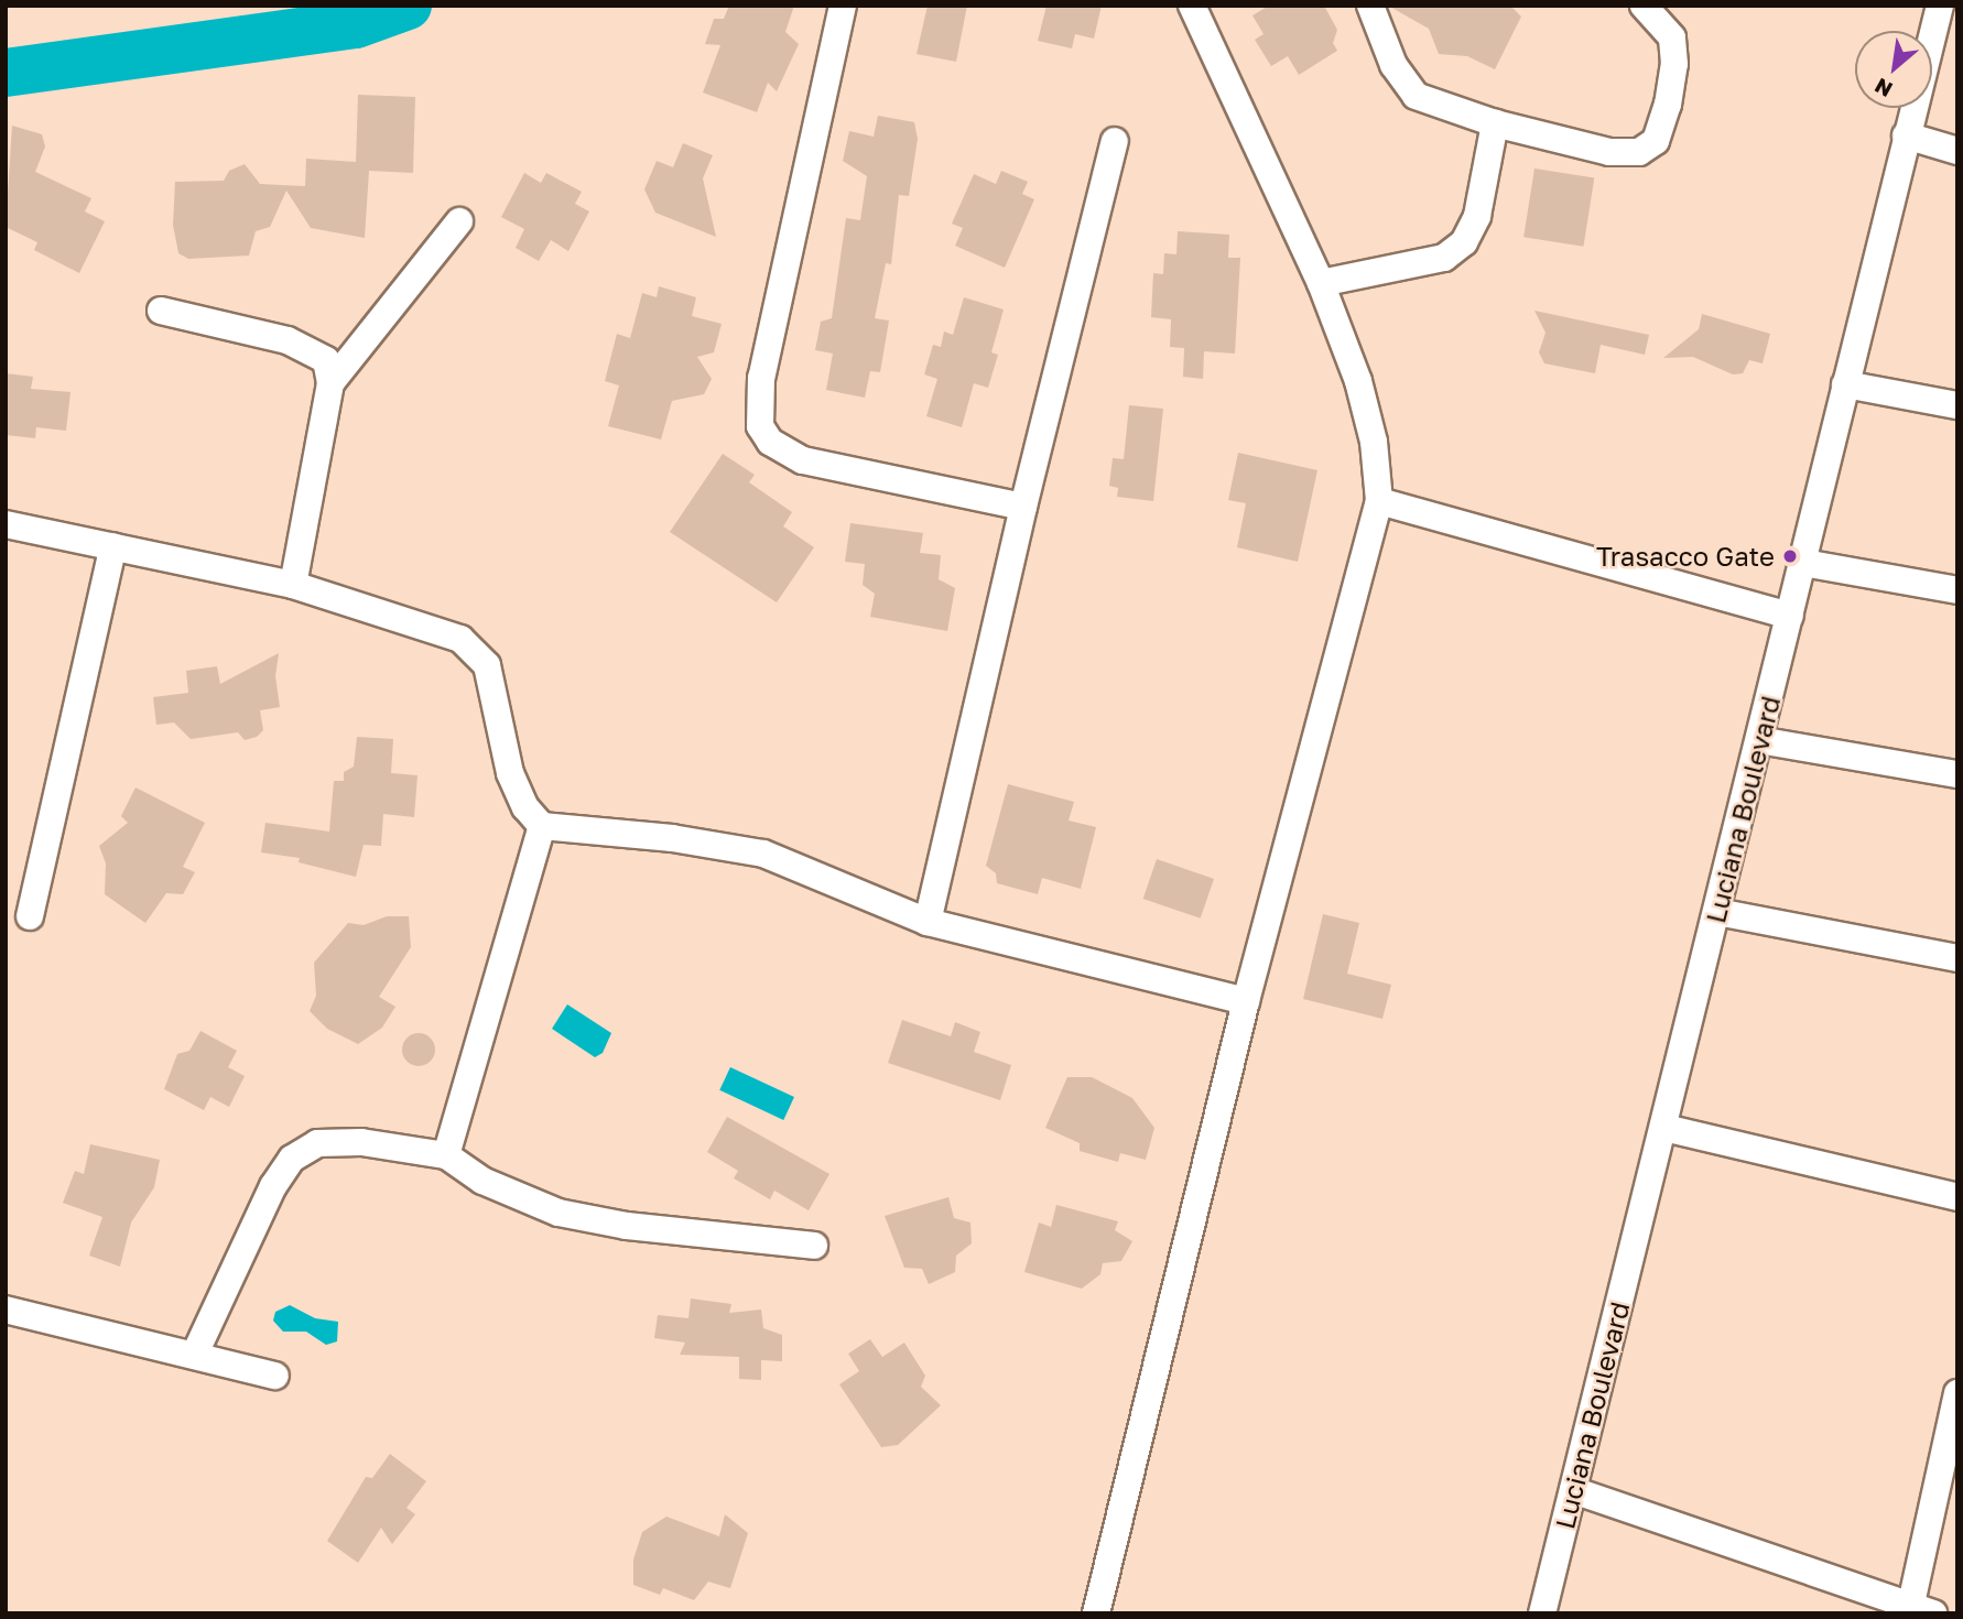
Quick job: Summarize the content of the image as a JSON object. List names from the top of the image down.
{
  "streets": {
    "street": ["Luciana Boulevard"]
  },
  "places": ["Trasacco Gate"],
  "north": "bottom left"
}
